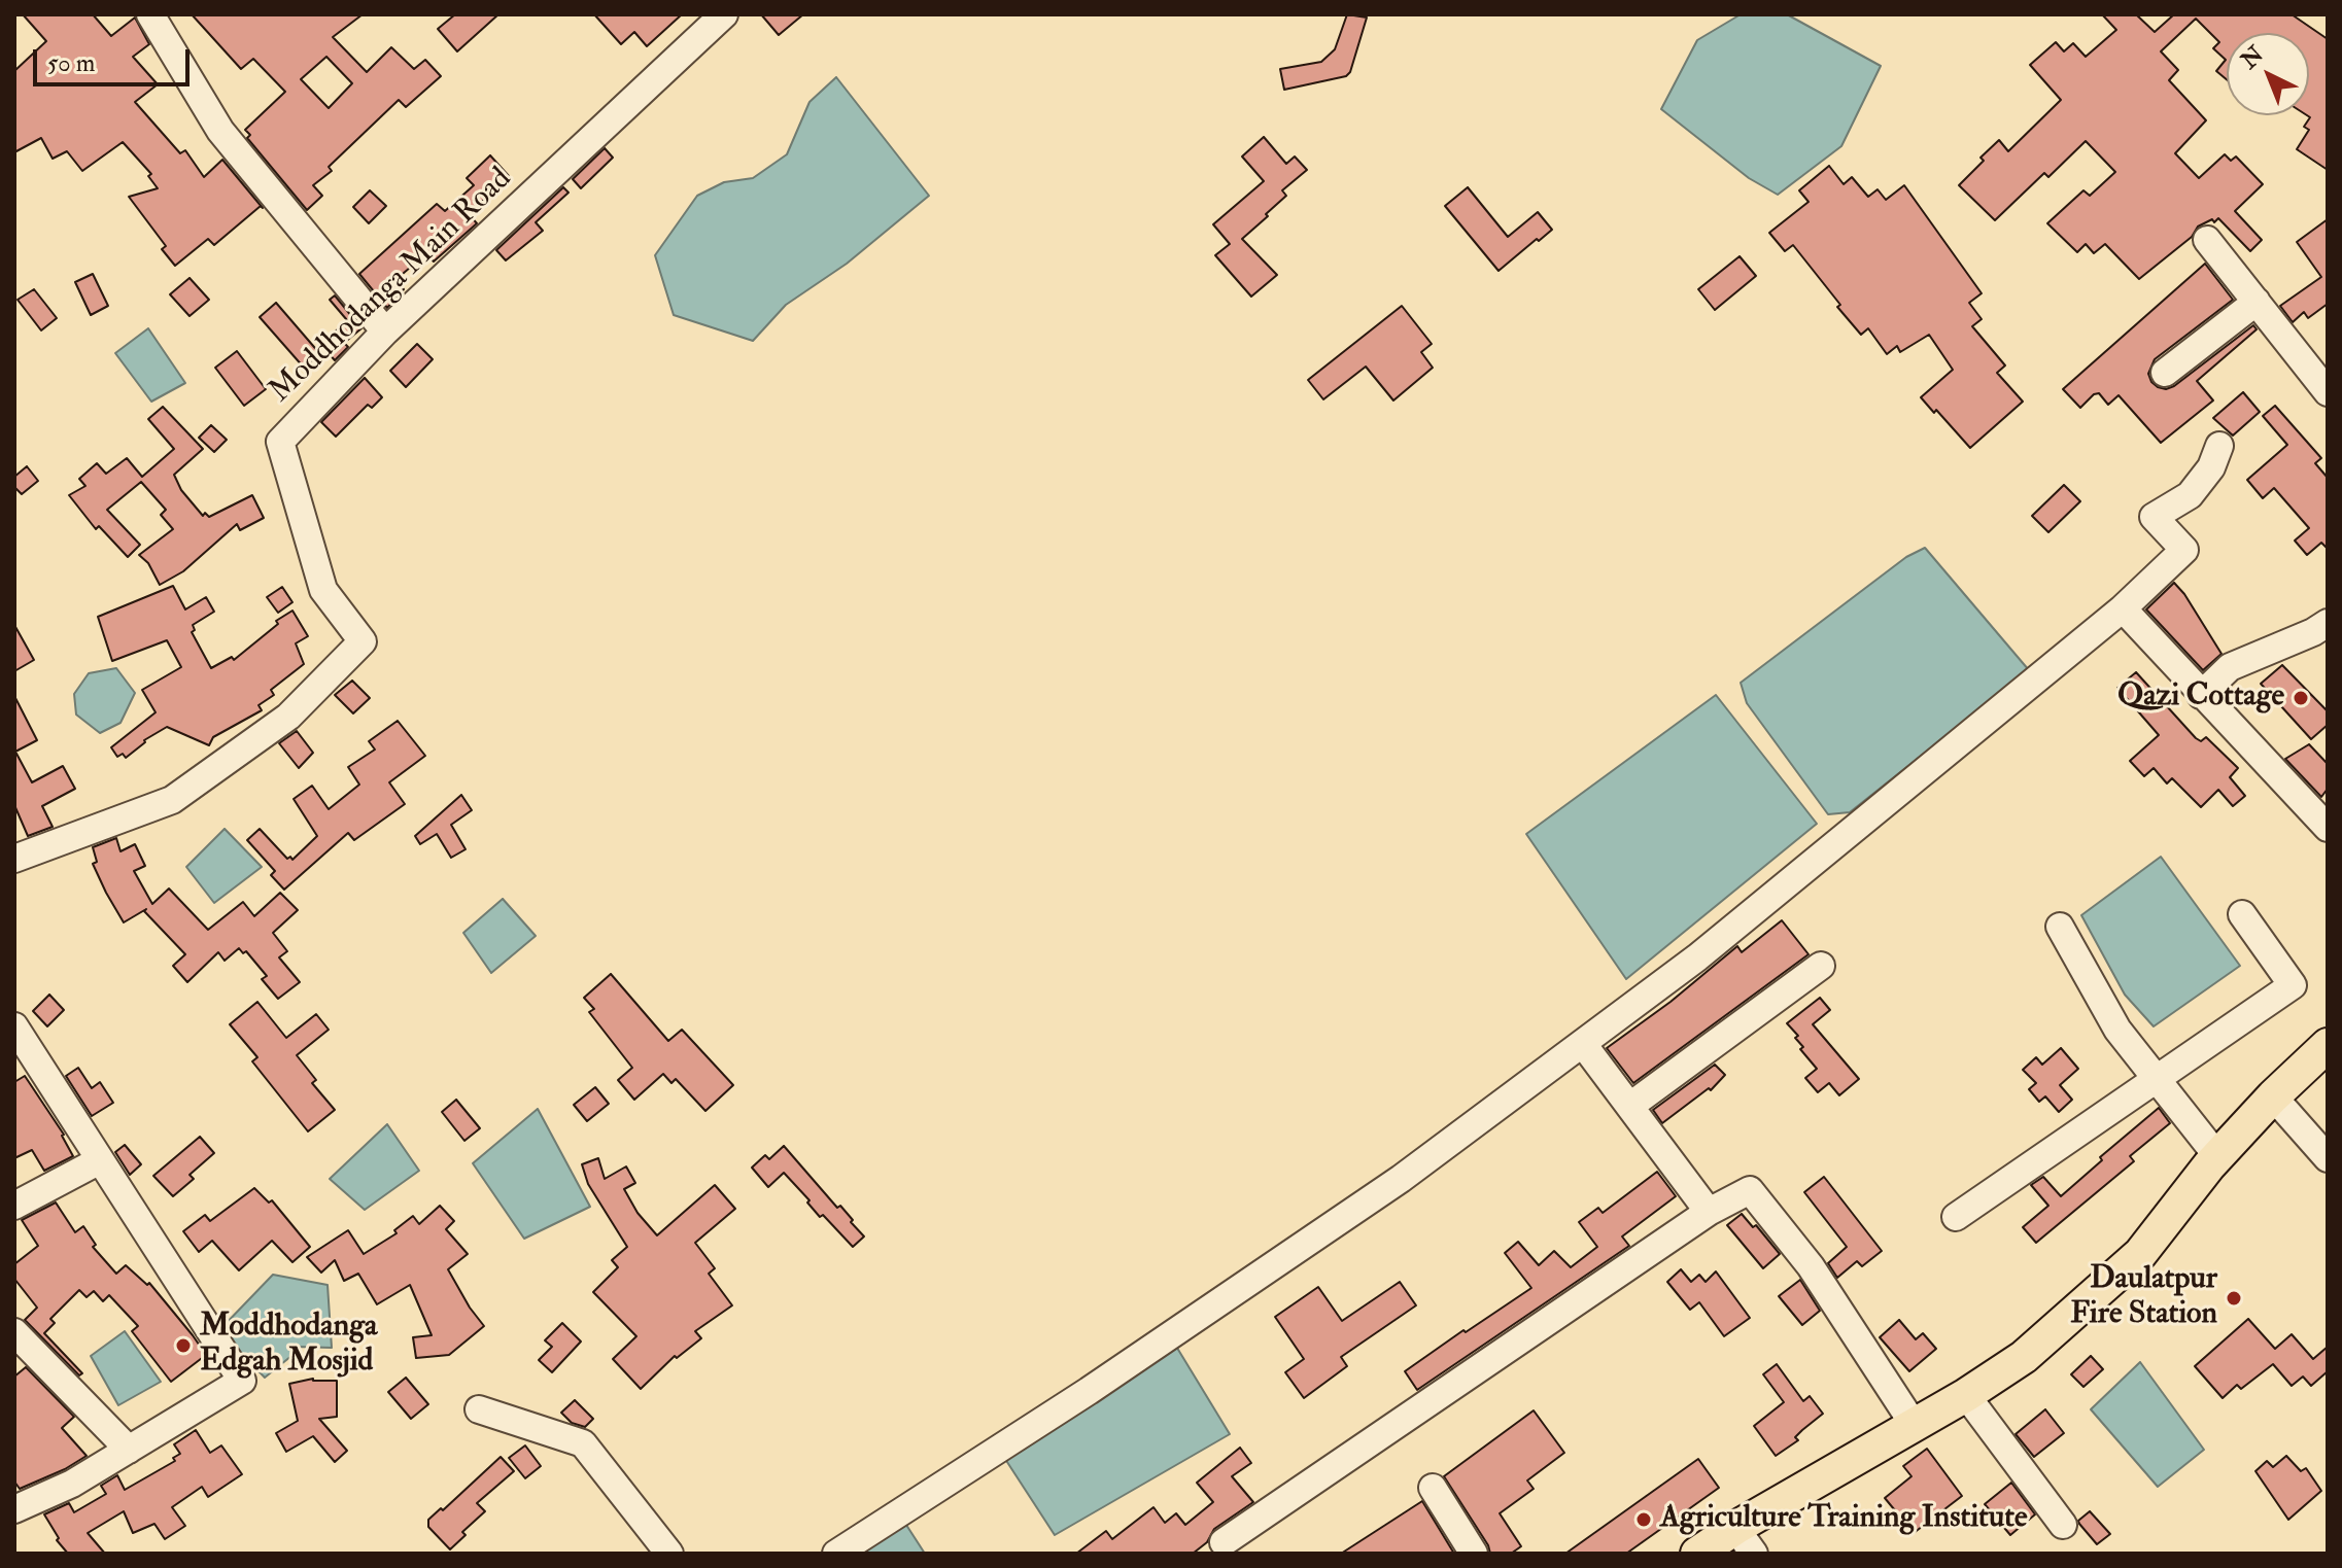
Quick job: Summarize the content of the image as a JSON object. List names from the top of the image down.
{
  "streets": {
    "street": ["Moddhodanga Main Road"]
  },
  "places": [
    "Qazi Cottage",
    "Daulatpur Fire Station",
    "Moddhodanga Edgah Mosjid",
    "Agriculture Training Institute"
  ],
  "scale_bar": "50 m",
  "north": "top left"
}
